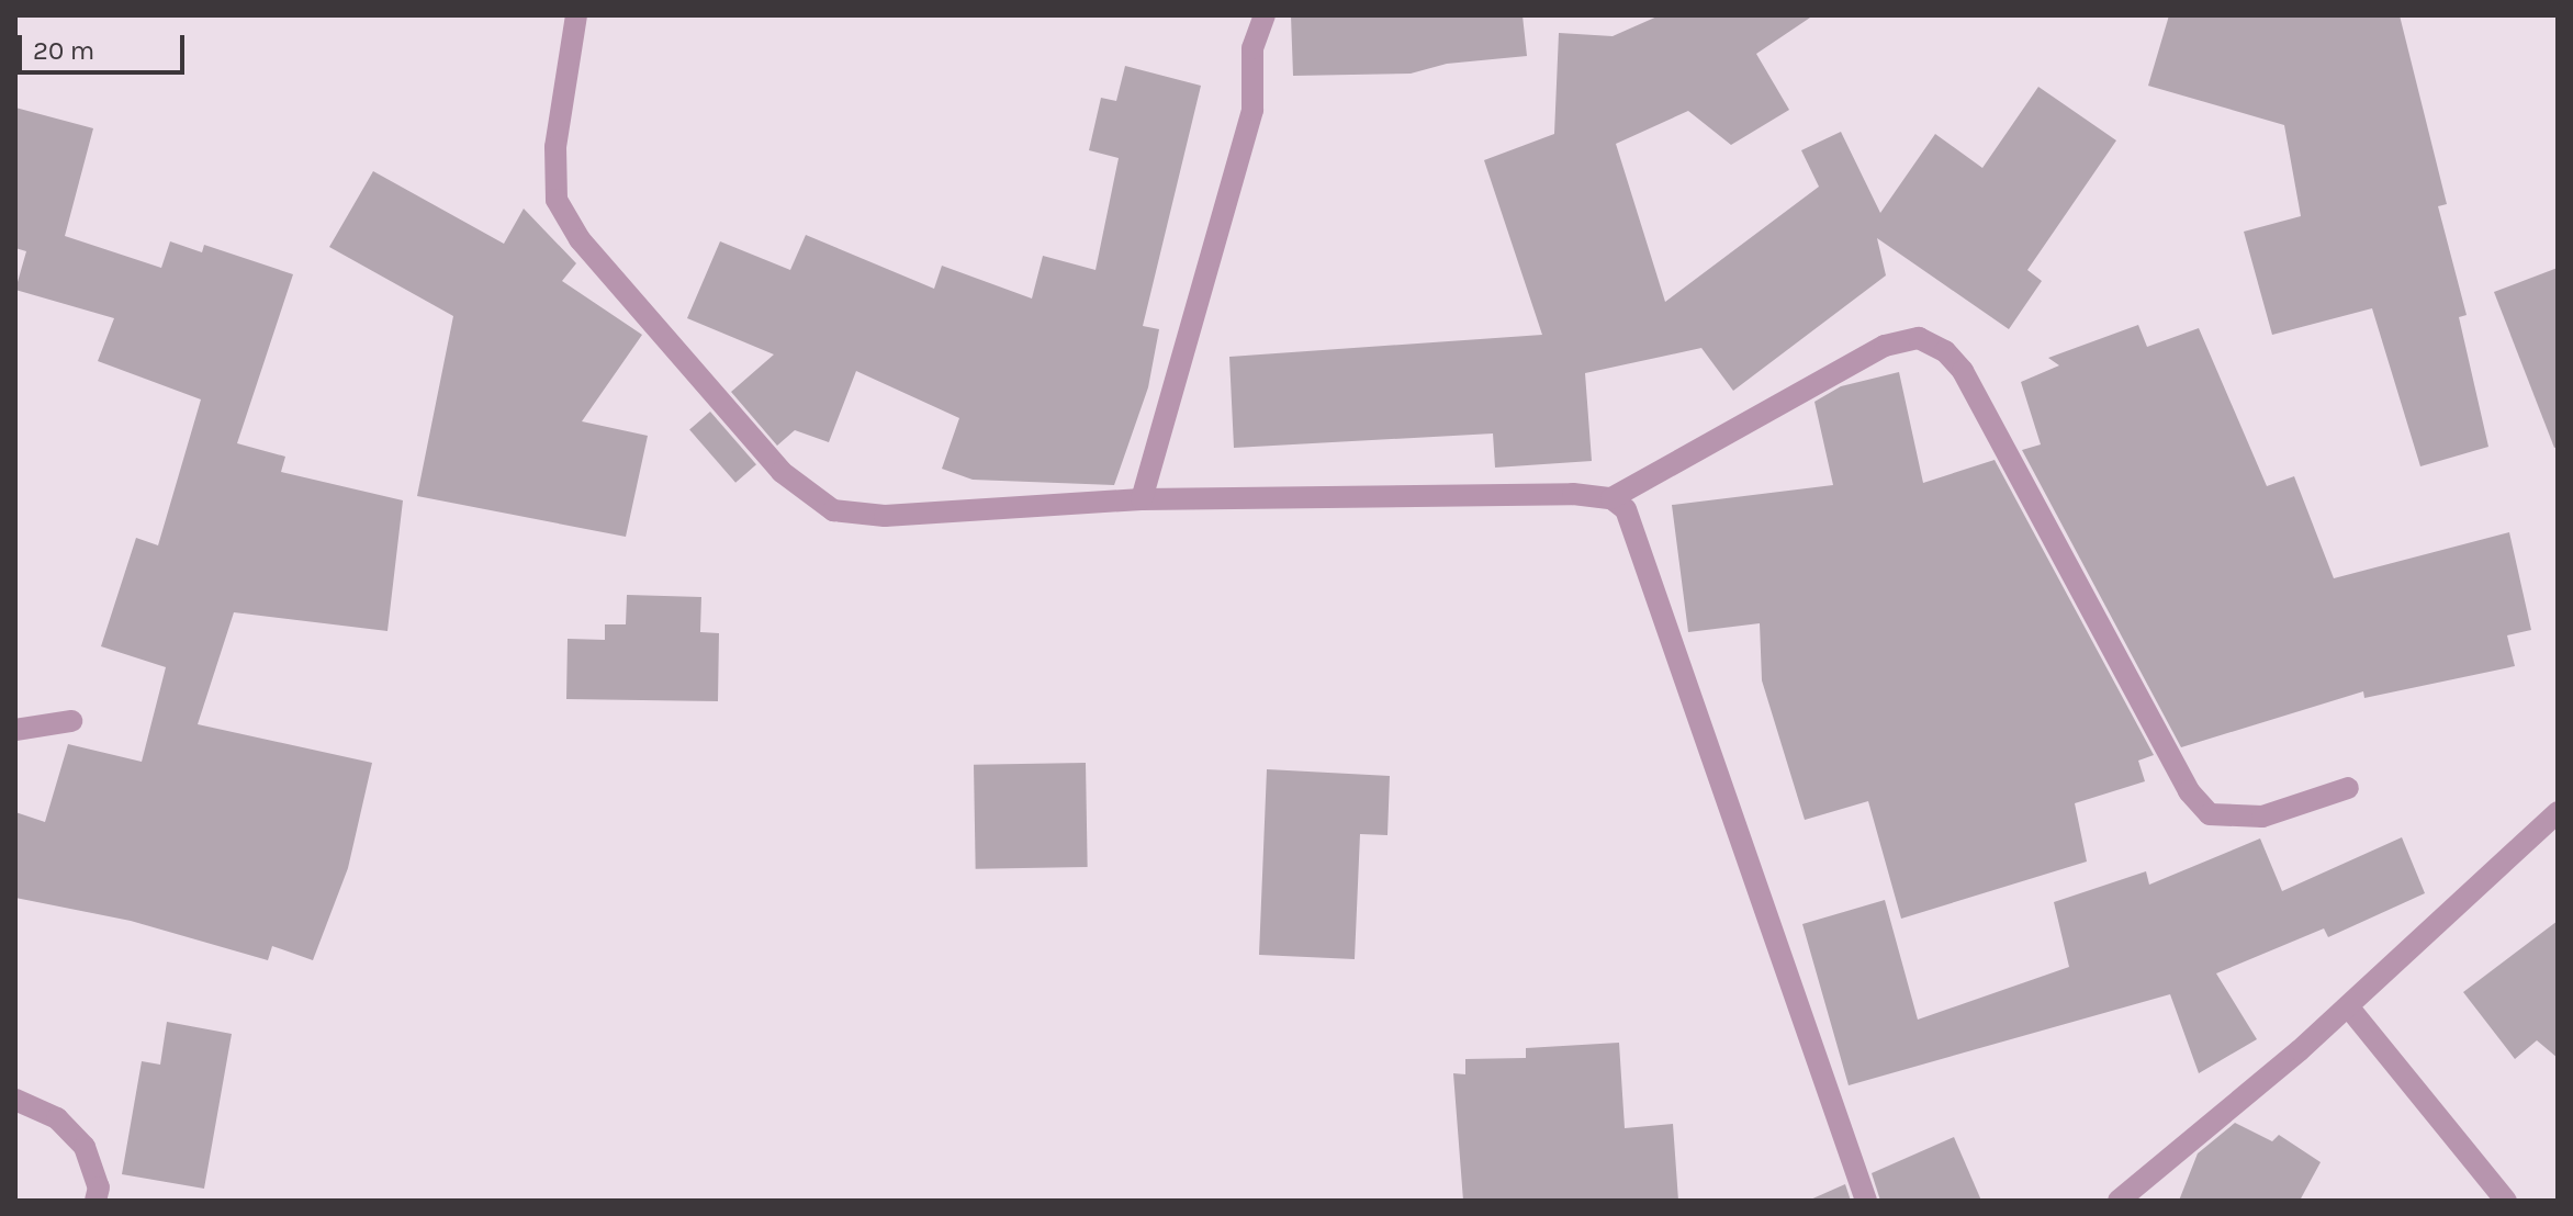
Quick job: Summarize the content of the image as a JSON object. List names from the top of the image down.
{
  "scale_bar": "20 m"
}
